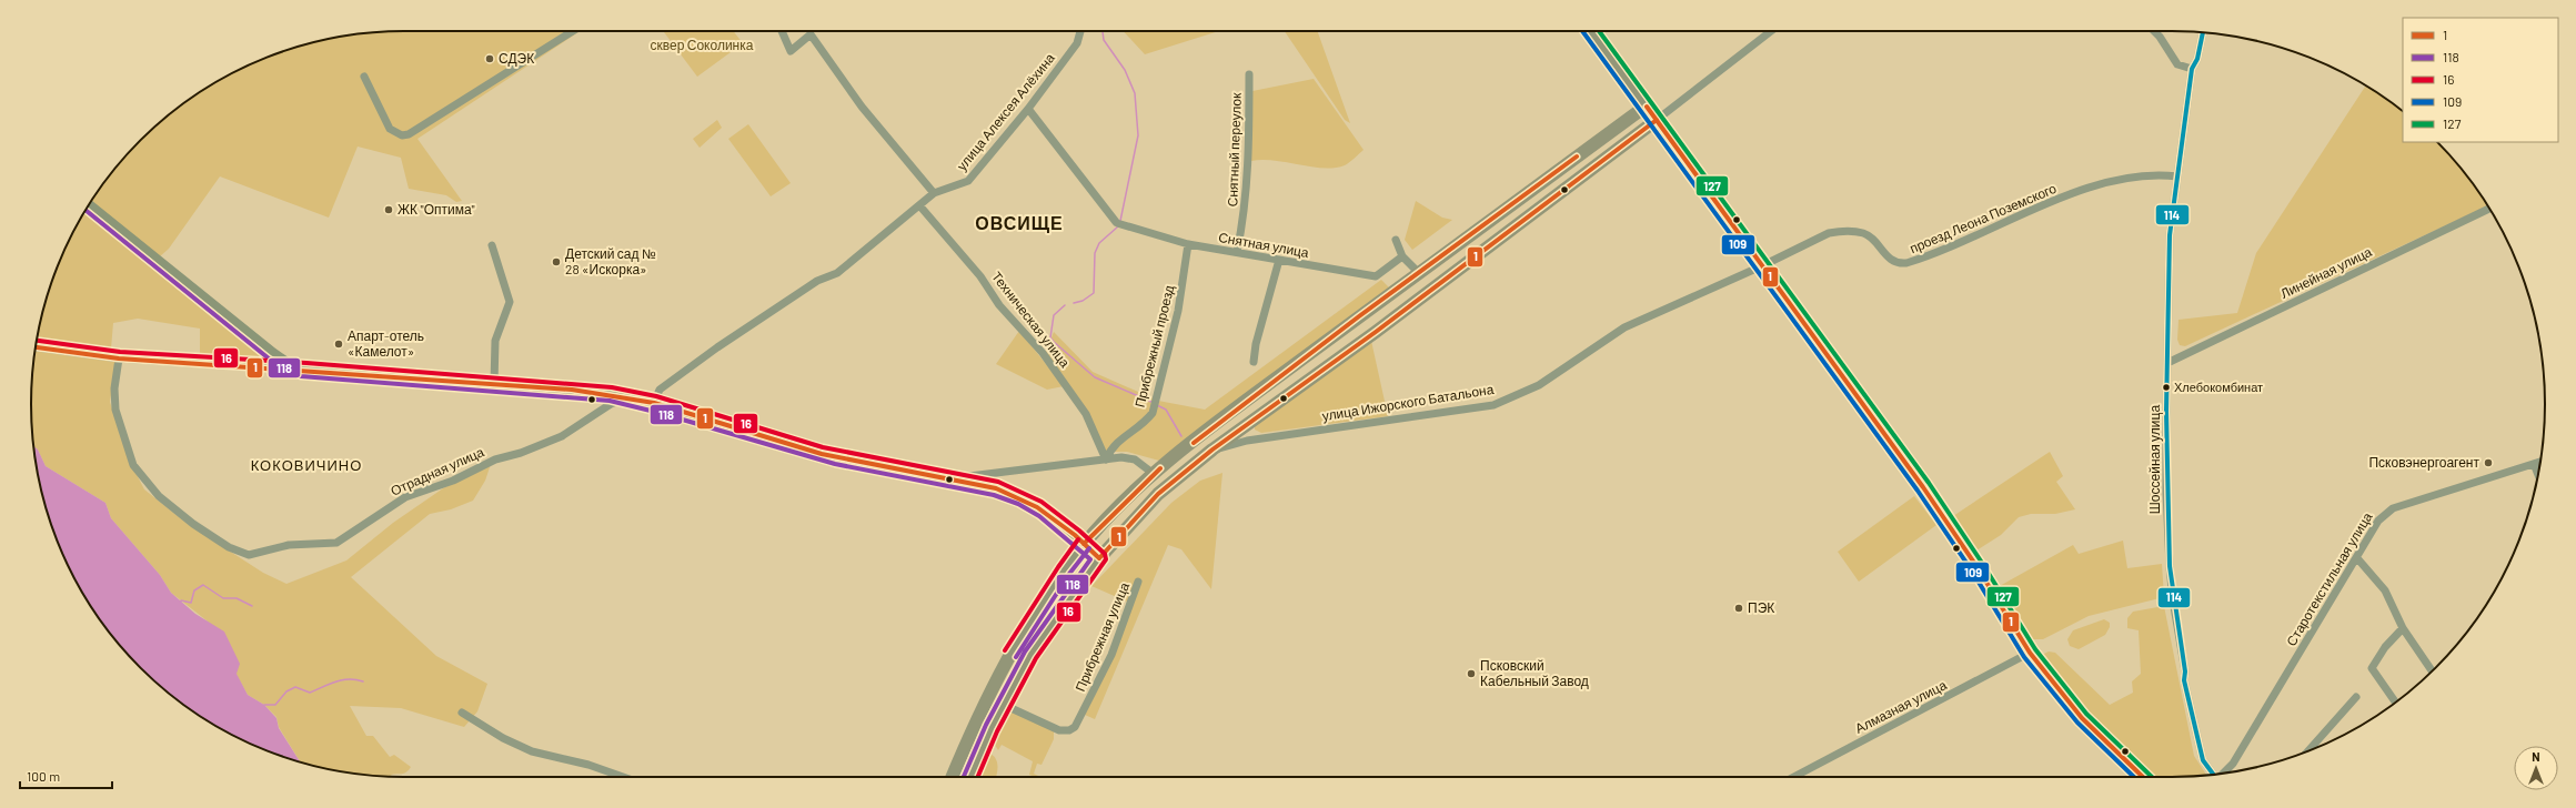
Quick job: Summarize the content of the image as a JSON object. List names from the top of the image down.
{
  "streets": {
    "street": [
      "улица Алексея Алёхина",
      "Снятный переулок",
      "проезд Леона Поземского",
      "Снятная улица",
      "Линейная улица",
      "Техническая улица",
      "Прибрежный проезд",
      "улица Ижорского Батальона",
      "Шоссейная улица",
      "Отрадная улица",
      "Старотекстильная улица",
      "Прибрежная улица",
      "Алмазная улица"
    ]
  },
  "crossings": [
    ["улица Алексея Алёхина", "Снятная улица"],
    ["улица Алексея Алёхина", "Техническая улица"],
    ["Снятный переулок", "Снятная улица"],
    ["проезд Леона Поземского", "улица Ижорского Батальона"],
    ["проезд Леона Поземского", "Шоссейная улица"],
    ["Снятная улица", "Прибрежный проезд"],
    ["Линейная улица", "Шоссейная улица"],
    ["Техническая улица", "Прибрежный проезд"]
  ],
  "districts": ["ОВСИЩЕ", "КОКОВИЧИНО"],
  "parks": ["сквер Соколинка"],
  "places": [
    "СДЭК",
    "ЖК \"Оптима\"",
    "Детский сад № 28 «Искорка»",
    "Апарт-отель «Камелот»",
    "Хлебокомбинат",
    "Псковэнергоагент",
    "ПЭК",
    "Псковский Кабельный Завод"
  ],
  "lines": [
    "transit line 109",
    "transit line 127",
    "transit line 114",
    "transit line 1",
    "transit line 118",
    "transit line 16"
  ],
  "legend": [
    "1",
    "118",
    "16",
    "109",
    "127"
  ],
  "scale_bar": "100 m",
  "north": "top"
}
